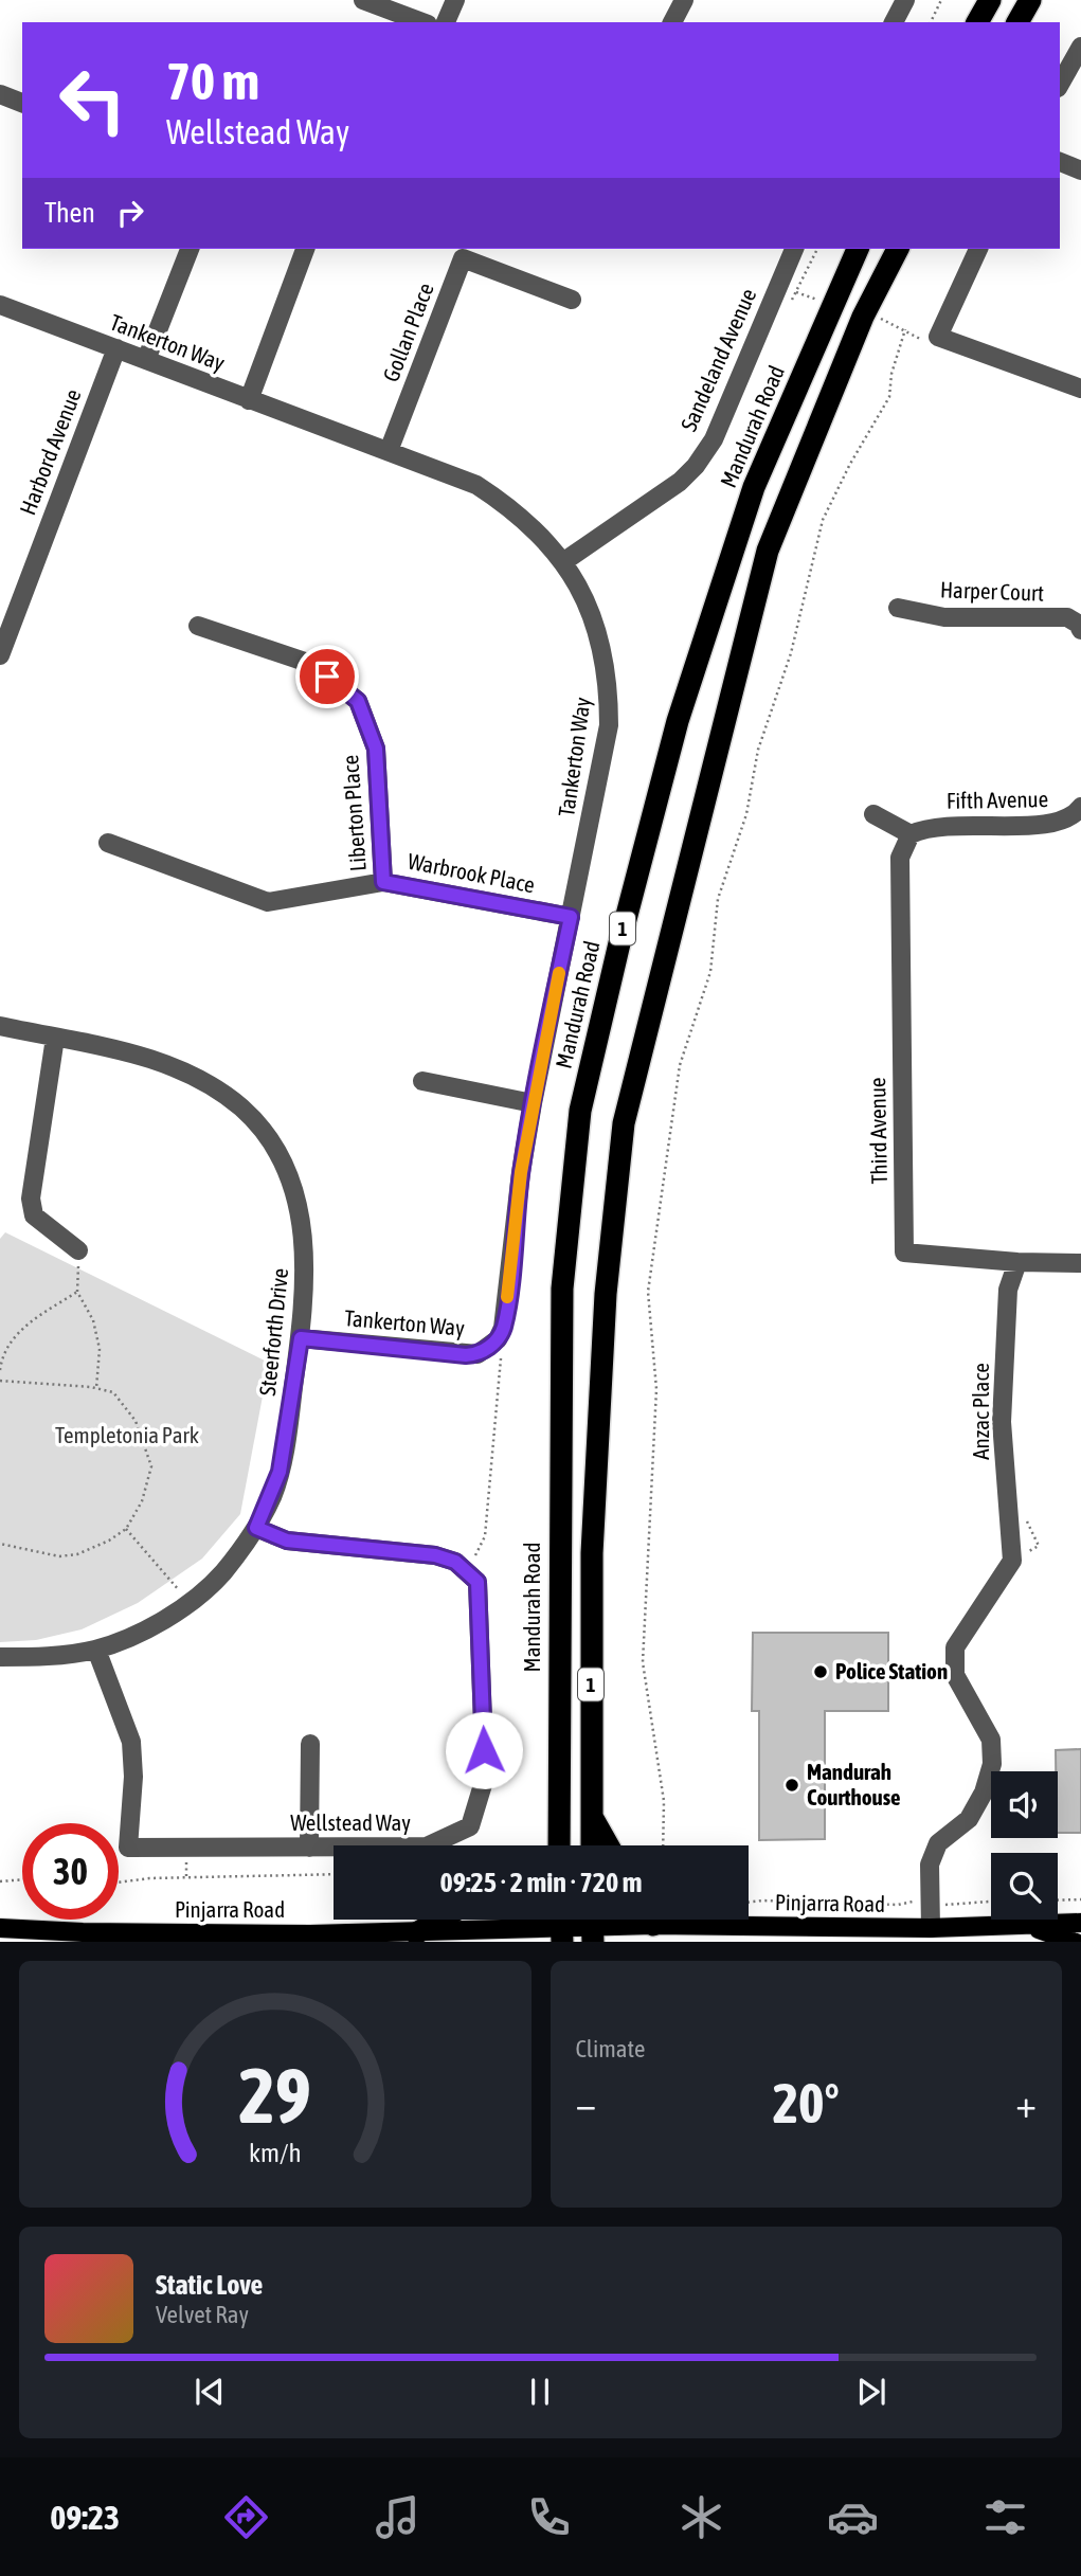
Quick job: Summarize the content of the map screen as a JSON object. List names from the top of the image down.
{
  "streets": {
    "highway": ["Mandurah Road", "1"],
    "main road": ["Pinjarra Road"],
    "street": [
      "Gollan Place",
      "Tankerton Way",
      "Sandeland Avenue",
      "Harbord Avenue",
      "Harper Court",
      "Fifth Avenue",
      "Liberton Place",
      "Warbrook Place",
      "Third Avenue",
      "Steerforth Drive",
      "Anzac Place",
      "Wellstead Way"
    ]
  },
  "crossings": [
    ["Gollan Place", "Tankerton Way"],
    ["Tankerton Way", "Sandeland Avenue"],
    ["Tankerton Way", "Harbord Avenue"],
    ["Tankerton Way", "Warbrook Place"],
    ["Tankerton Way", "Steerforth Drive"],
    ["Fifth Avenue", "Third Avenue"],
    ["Liberton Place", "Warbrook Place"],
    ["Third Avenue", "Anzac Place"],
    ["Steerforth Drive", "Wellstead Way"]
  ],
  "parks": ["Templetonia Park"],
  "places": ["Police Station", "Mandurah Courthouse"],
  "page": {
    "turn": ["70 m", "Wellstead Way"],
    "then": "Then",
    "limit": "30",
    "trip": "09:25 · 2 min · 720 m",
    "tile": "Climate",
    "heat": ["−", "20°", "+"],
    "song": ["Static Love", "Velvet Ray"],
    "tabs": "09:23",
    "gauge": ["29", "km/h"]
  }
}
